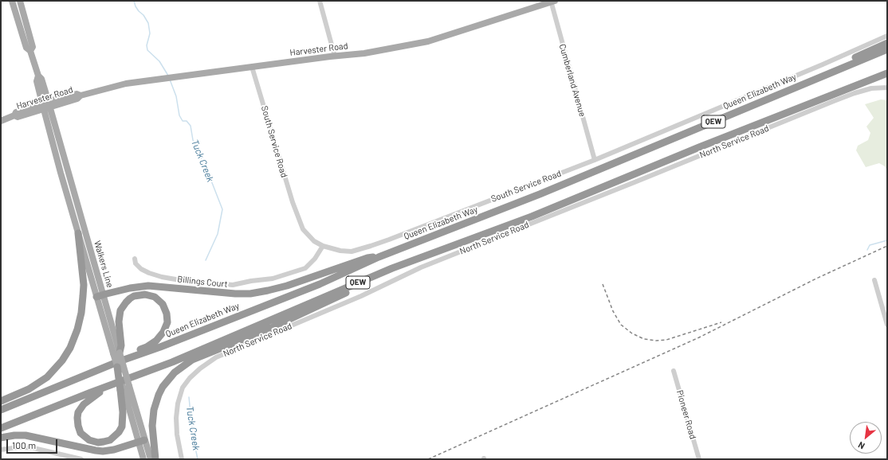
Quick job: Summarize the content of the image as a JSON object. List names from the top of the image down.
{
  "streets": {
    "highway": ["Queen Elizabeth Way", "QEW"],
    "main road": ["Harvester Road", "Walkers Line"],
    "street": [
      "Cumberland Avenue",
      "South Service Road",
      "North Service Road",
      "Billings Court",
      "Pioneer Road"
    ]
  },
  "crossings": [
    ["Harvester Road", "Cumberland Avenue"],
    ["Harvester Road", "South Service Road"],
    ["Harvester Road", "Walkers Line"],
    ["Cumberland Avenue", "South Service Road"],
    ["Queen Elizabeth Way", "Walkers Line"],
    ["South Service Road", "Billings Court"]
  ],
  "water": ["Tuck Creek"],
  "scale_bar": "100 m",
  "north": "bottom left"
}
